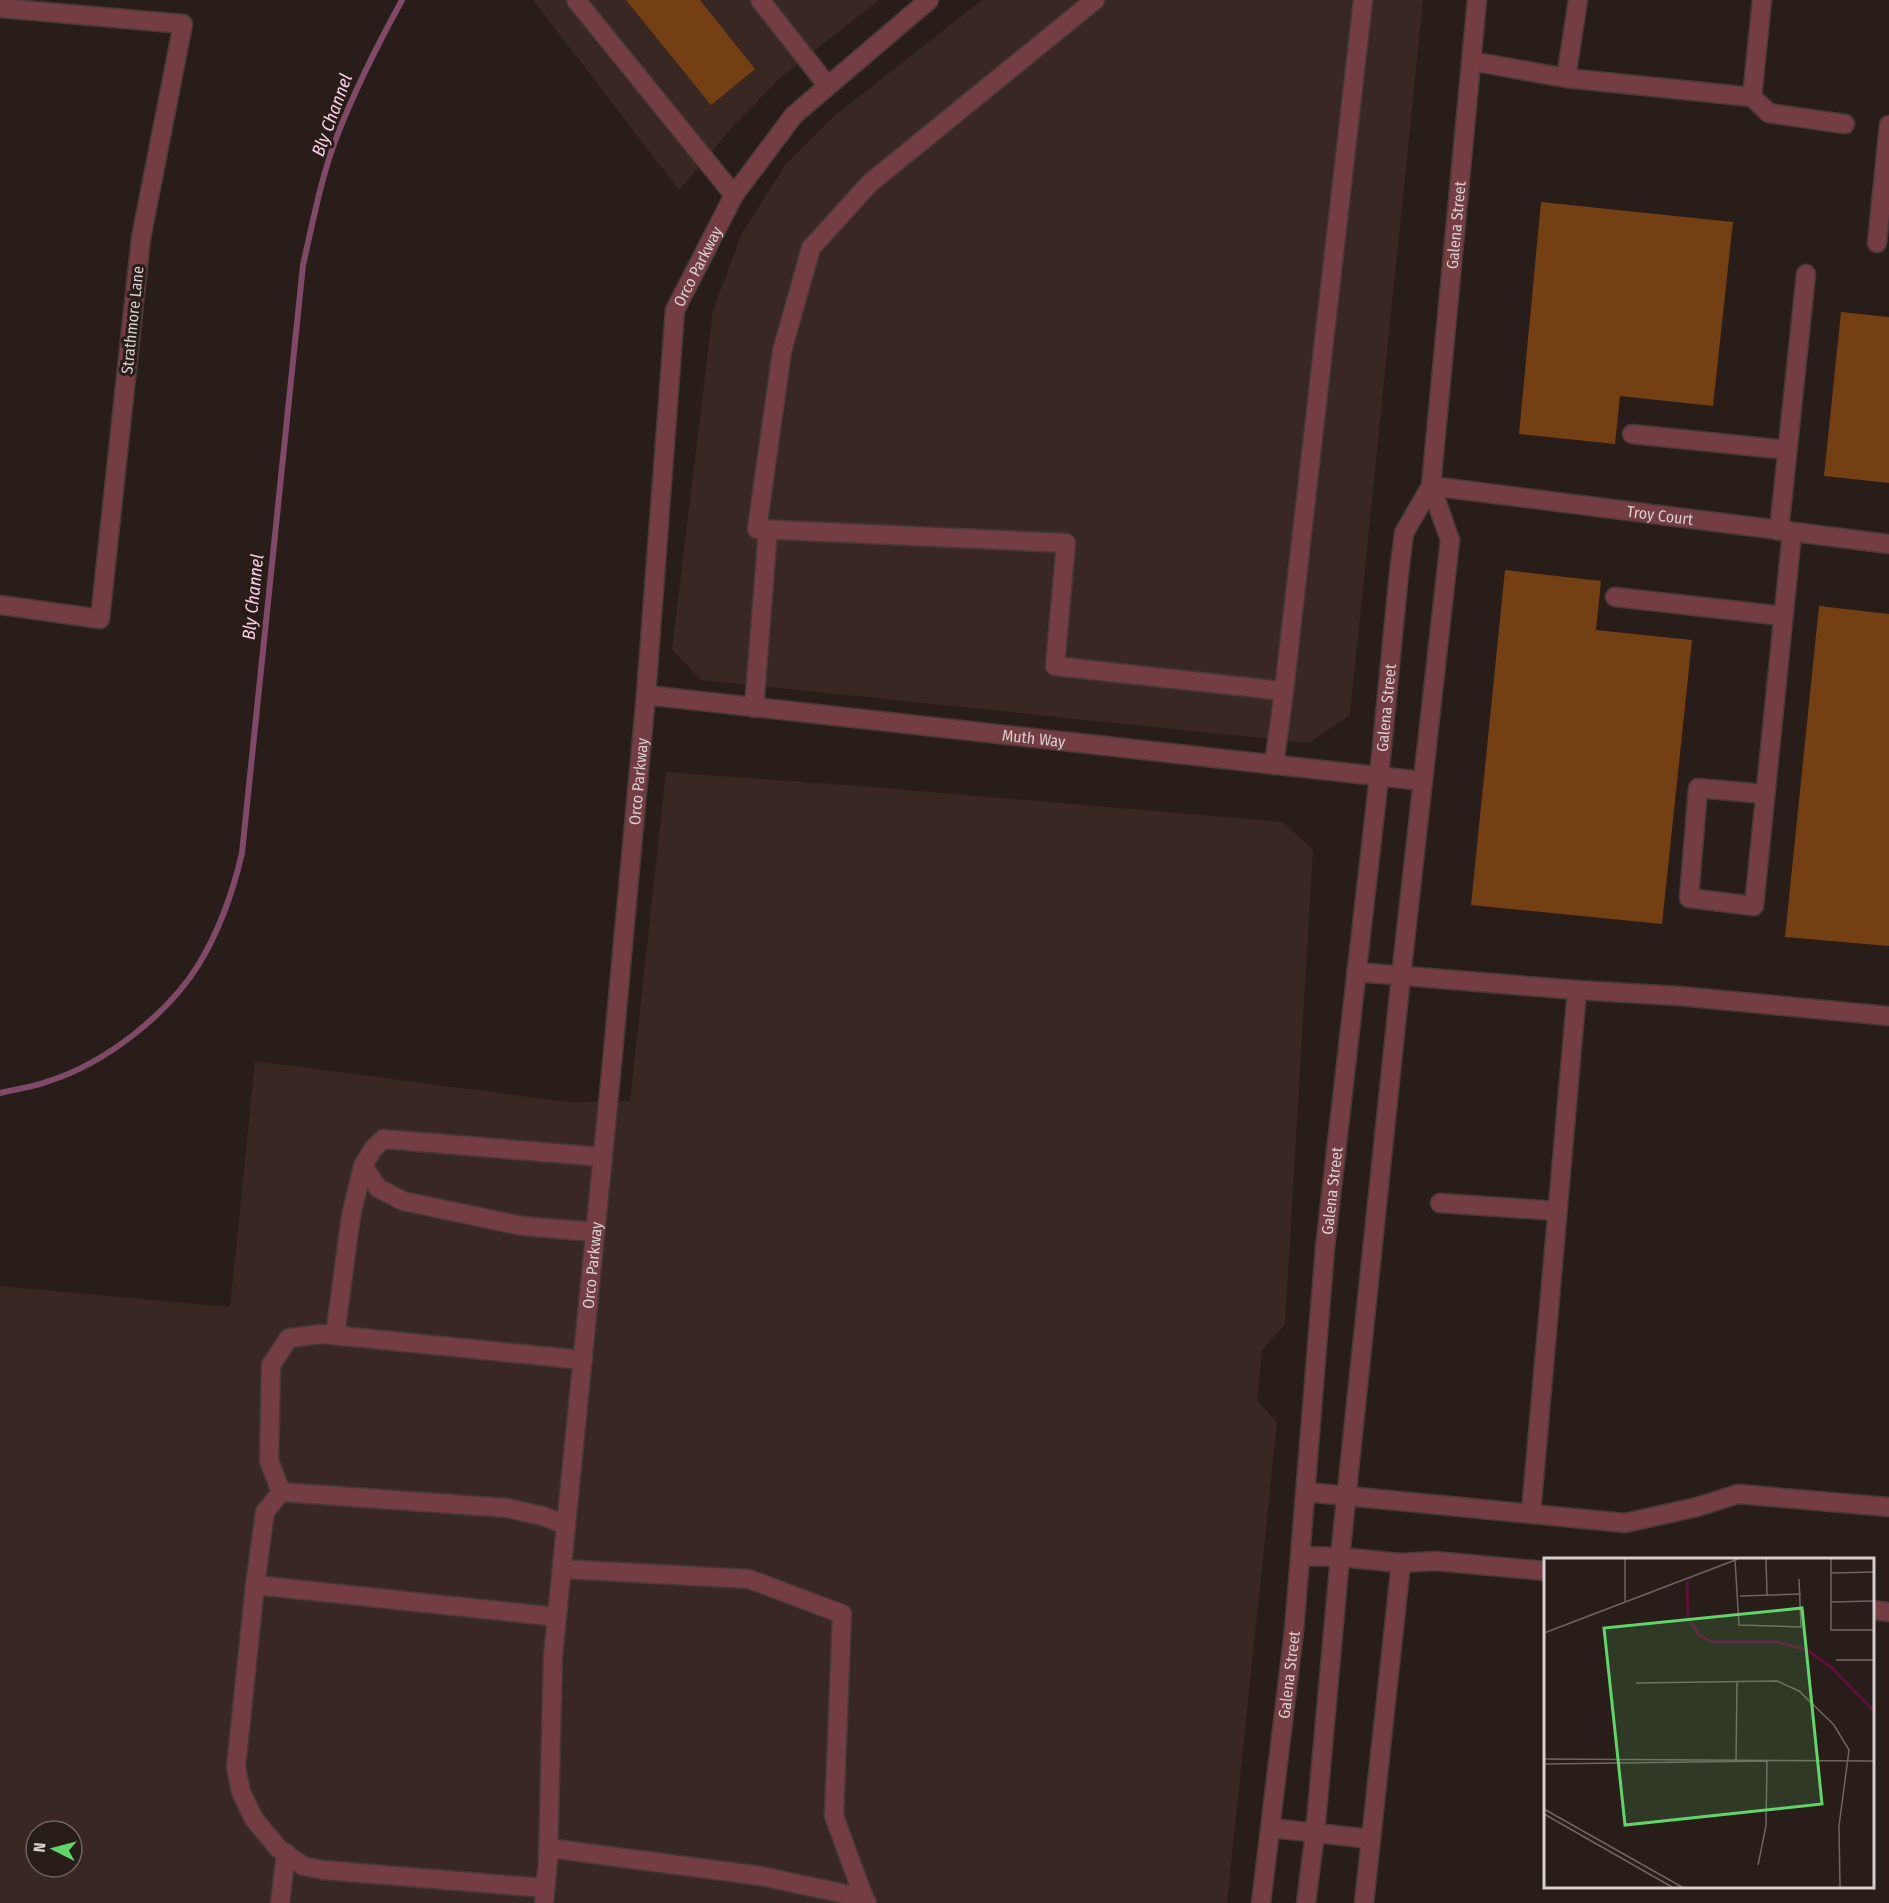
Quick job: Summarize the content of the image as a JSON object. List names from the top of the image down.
{
  "streets": {
    "street": [
      "Galena Street",
      "Orco Parkway",
      "Strathmore Lane",
      "Troy Court",
      "Muth Way"
    ]
  },
  "crossings": [
    ["Galena Street", "Troy Court"],
    ["Galena Street", "Muth Way"],
    ["Orco Parkway", "Muth Way"]
  ],
  "water": ["Bly Channel"],
  "north": "left"
}
